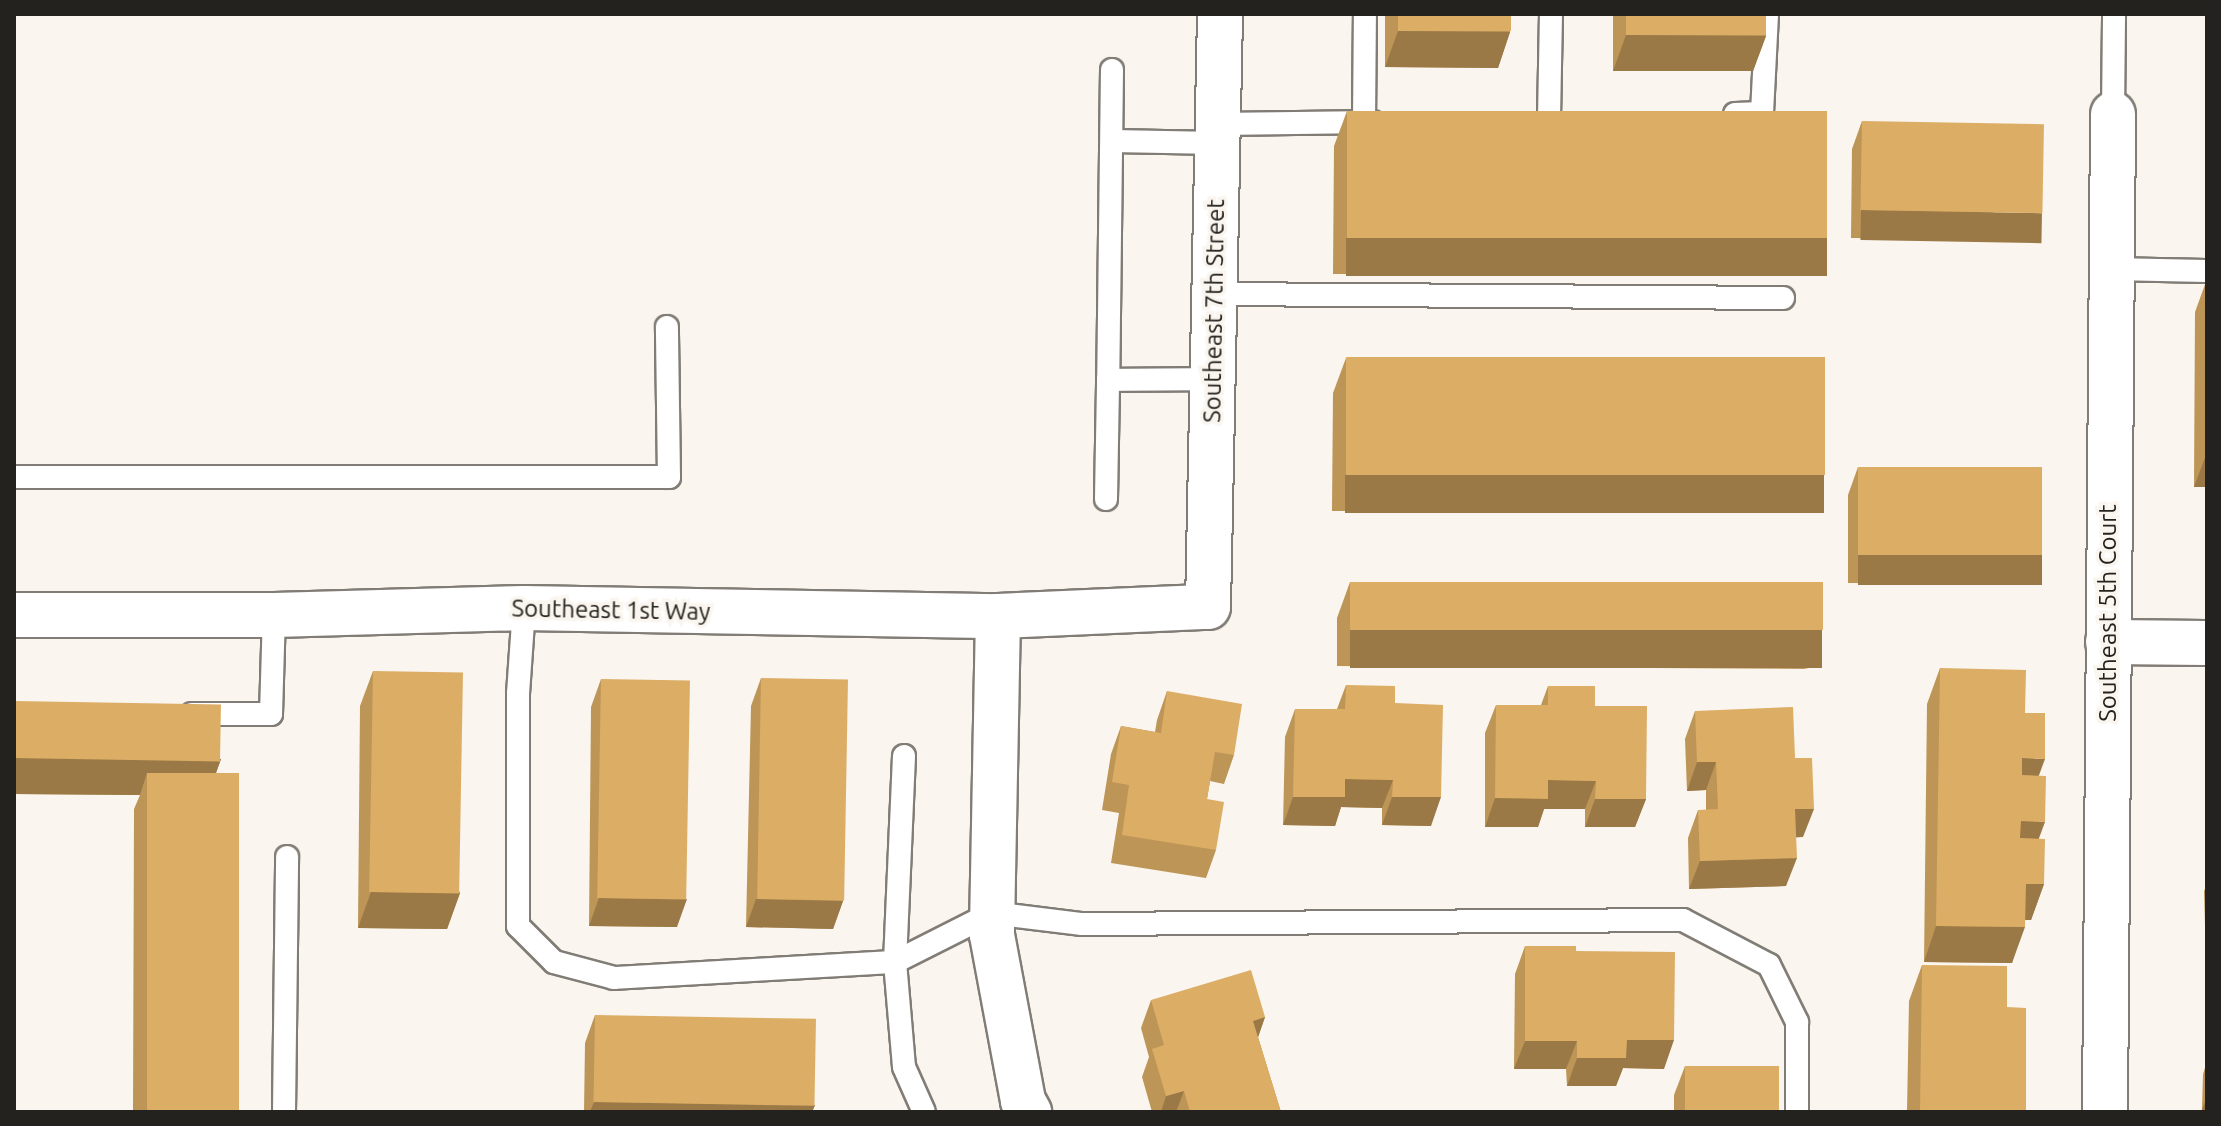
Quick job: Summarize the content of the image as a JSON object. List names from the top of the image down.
{
  "streets": {
    "street": ["Southeast 7th Street", "Southeast 1st Way", "Southeast 5th Court"]
  },
  "crossings": [
    ["Southeast 7th Street", "Southeast 1st Way"]
  ]
}
